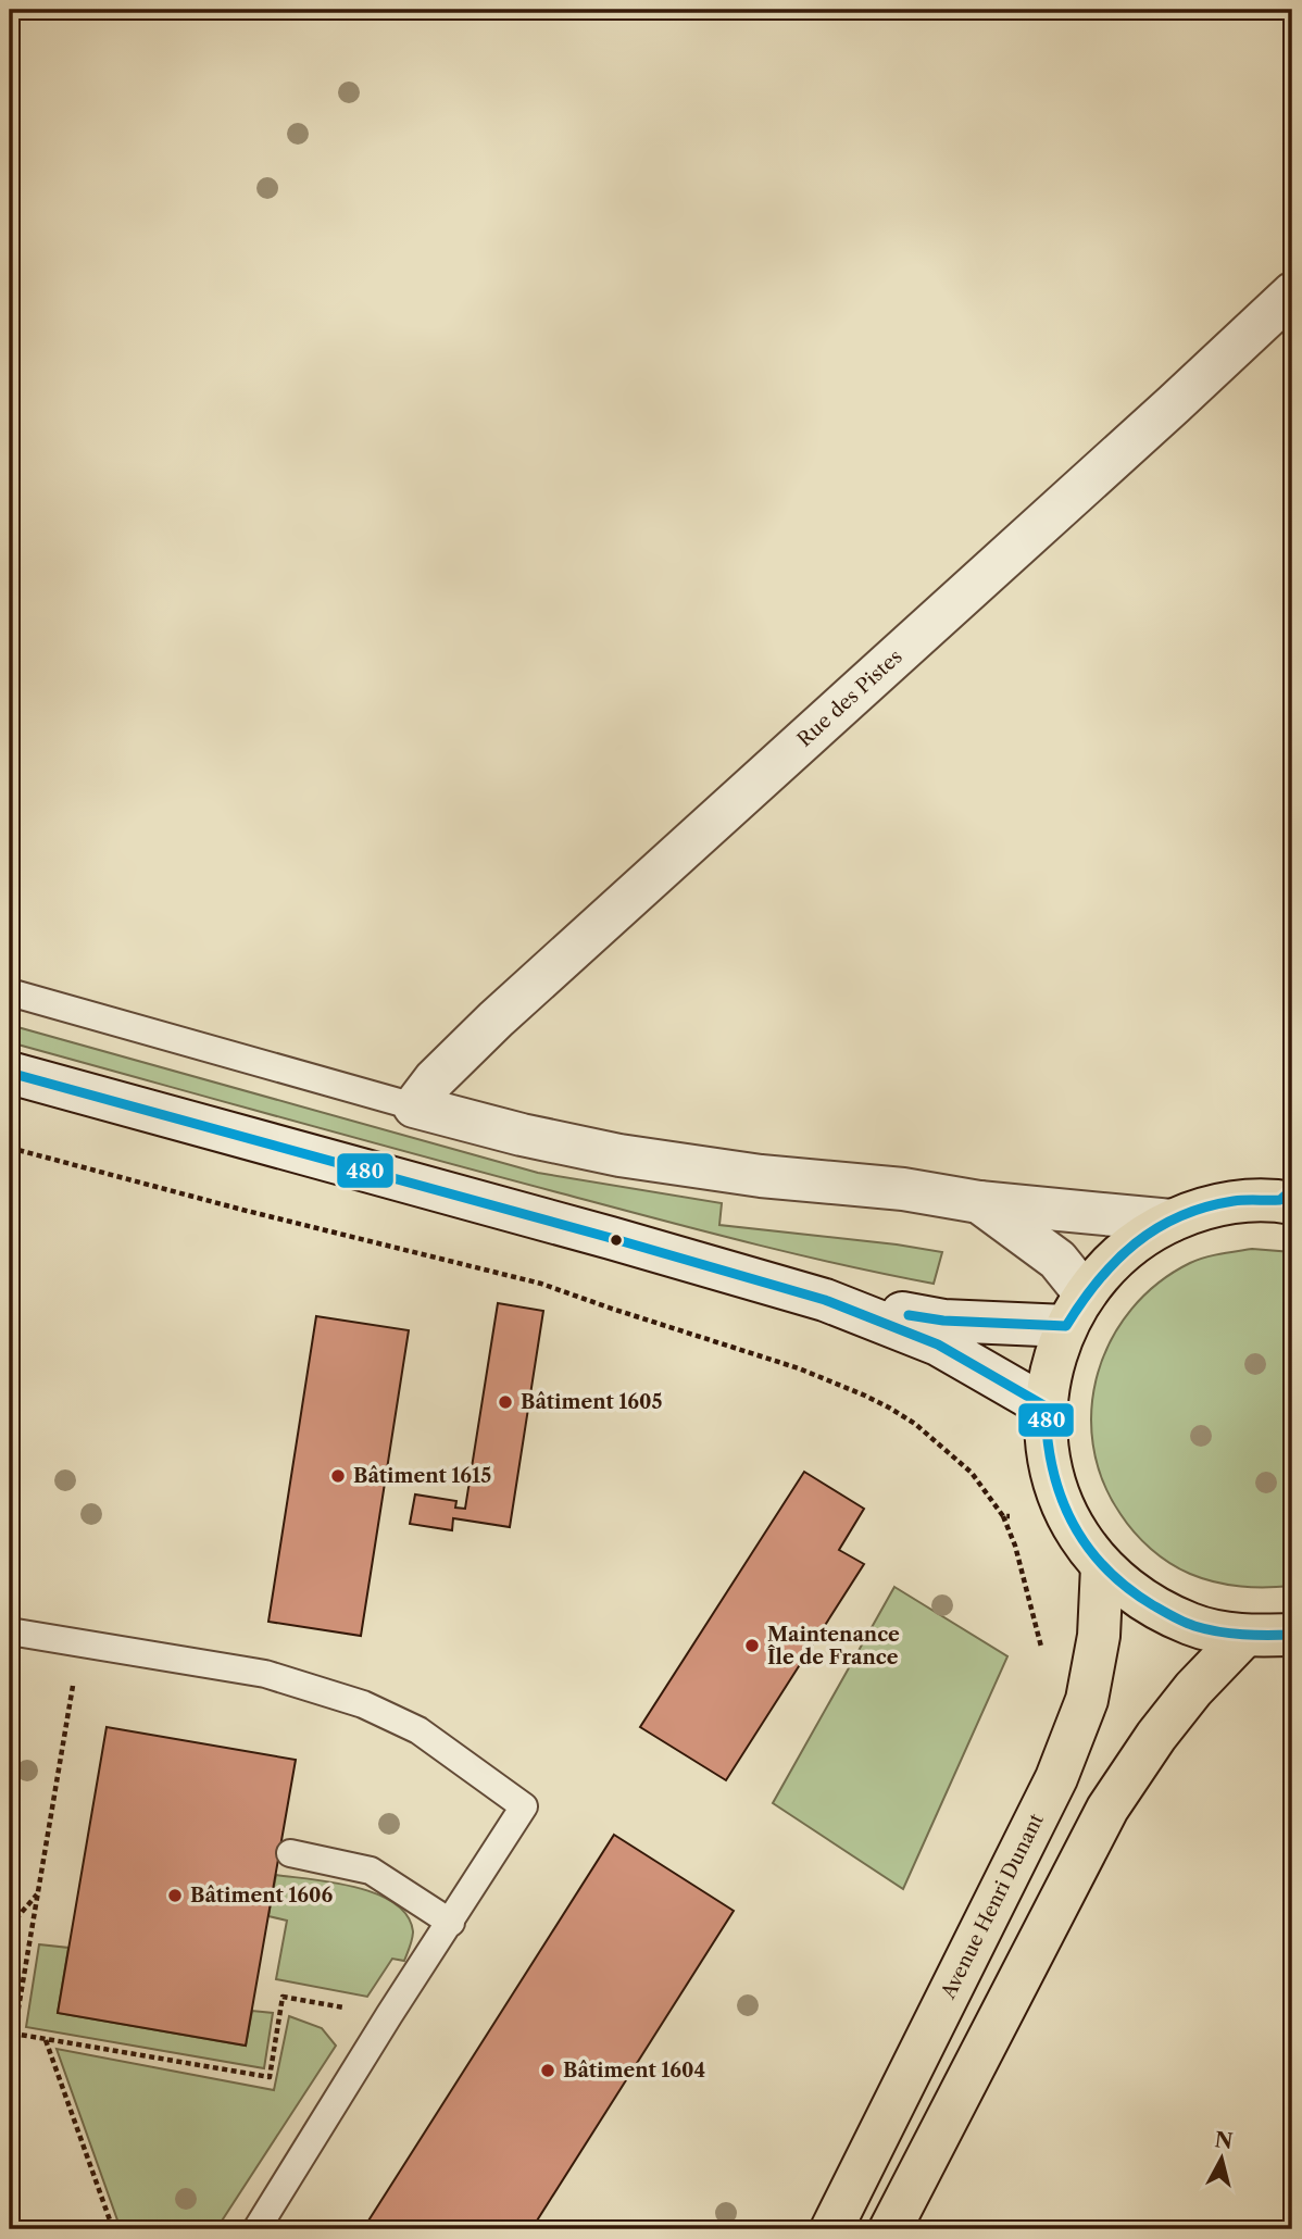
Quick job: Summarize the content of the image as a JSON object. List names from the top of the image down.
{
  "streets": {
    "main road": ["Avenue Henri Dunant"],
    "street": ["Rue des Pistes"]
  },
  "places": [
    "Bâtiment 1605",
    "Bâtiment 1615",
    "Maintenance Île de France",
    "Bâtiment 1606",
    "Bâtiment 1604"
  ],
  "lines": ["transit line 480"],
  "north": "top"
}
